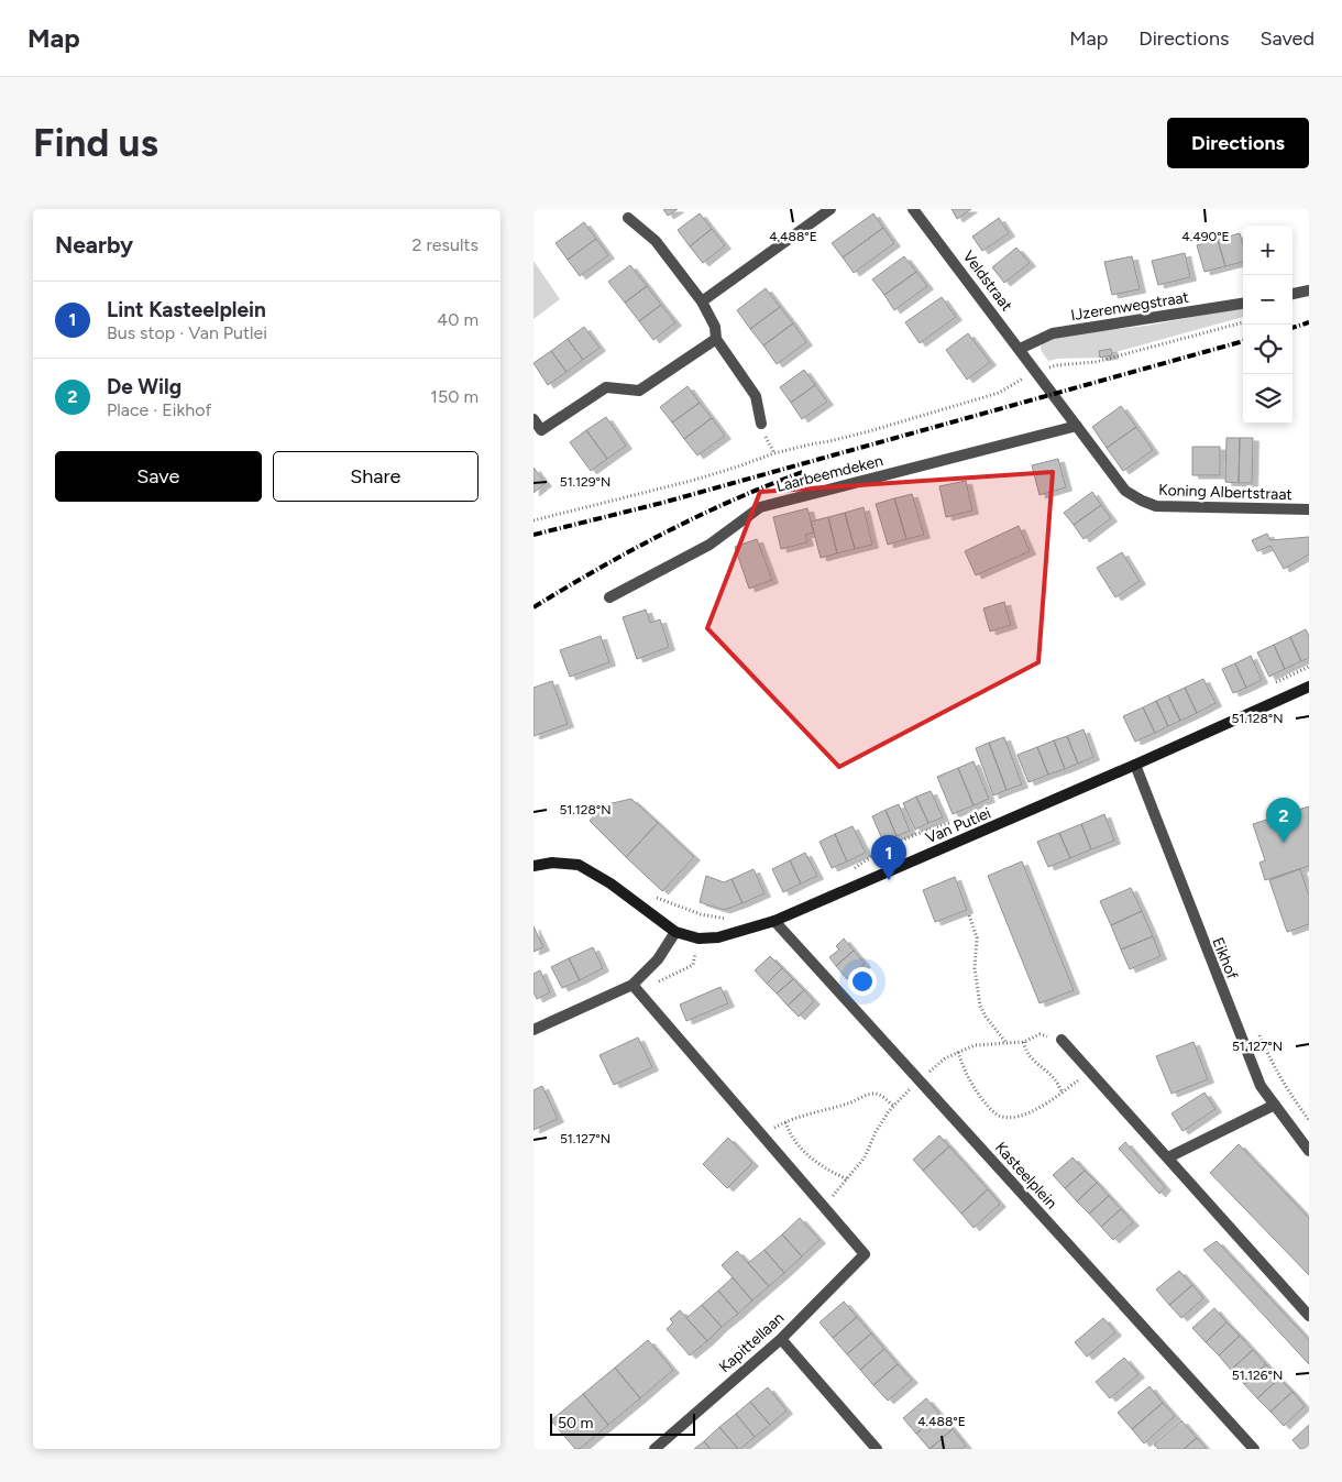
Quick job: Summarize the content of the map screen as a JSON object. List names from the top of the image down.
{
  "streets": {
    "street": [
      "Veldstraat",
      "IJzerenwegstraat",
      "Laarbeemdeken",
      "Koning Albertstraat",
      "Van Putlei",
      "Eikhof",
      "Kasteelplein",
      "Kapittellaan"
    ]
  },
  "crossings": [
    ["Veldstraat", "IJzerenwegstraat"],
    ["Veldstraat", "Koning Albertstraat"],
    ["Laarbeemdeken", "Koning Albertstraat"],
    ["Van Putlei", "Eikhof"],
    ["Van Putlei", "Kasteelplein"]
  ],
  "scale_bar": "50 m",
  "page": {
    "header": "Map",
    "nav": ["Map", "Directions", "Saved"],
    "buttons": [
      "Directions",
      ["Save", "Share"]
    ],
    "title": "Find us",
    "heading": ["Nearby", "2 results"],
    "map_buttons": ["+", "−"],
    "list": [
      {
        "mark": "1",
        "name": "Lint Kasteelplein",
        "note": "Bus stop · Van Putlei",
        "value": "40 m"
      },
      {
        "mark": "2",
        "name": "De Wilg",
        "note": "Place · Eikhof",
        "value": "150 m"
      }
    ],
    "pins": ["2", "1"],
    "scale": "50 m"
  },
  "coordinates": [
    "4.488°E",
    "4.490°E",
    "51.129°N",
    "51.128°N",
    "51.127°N",
    "51.126°N"
  ]
}
